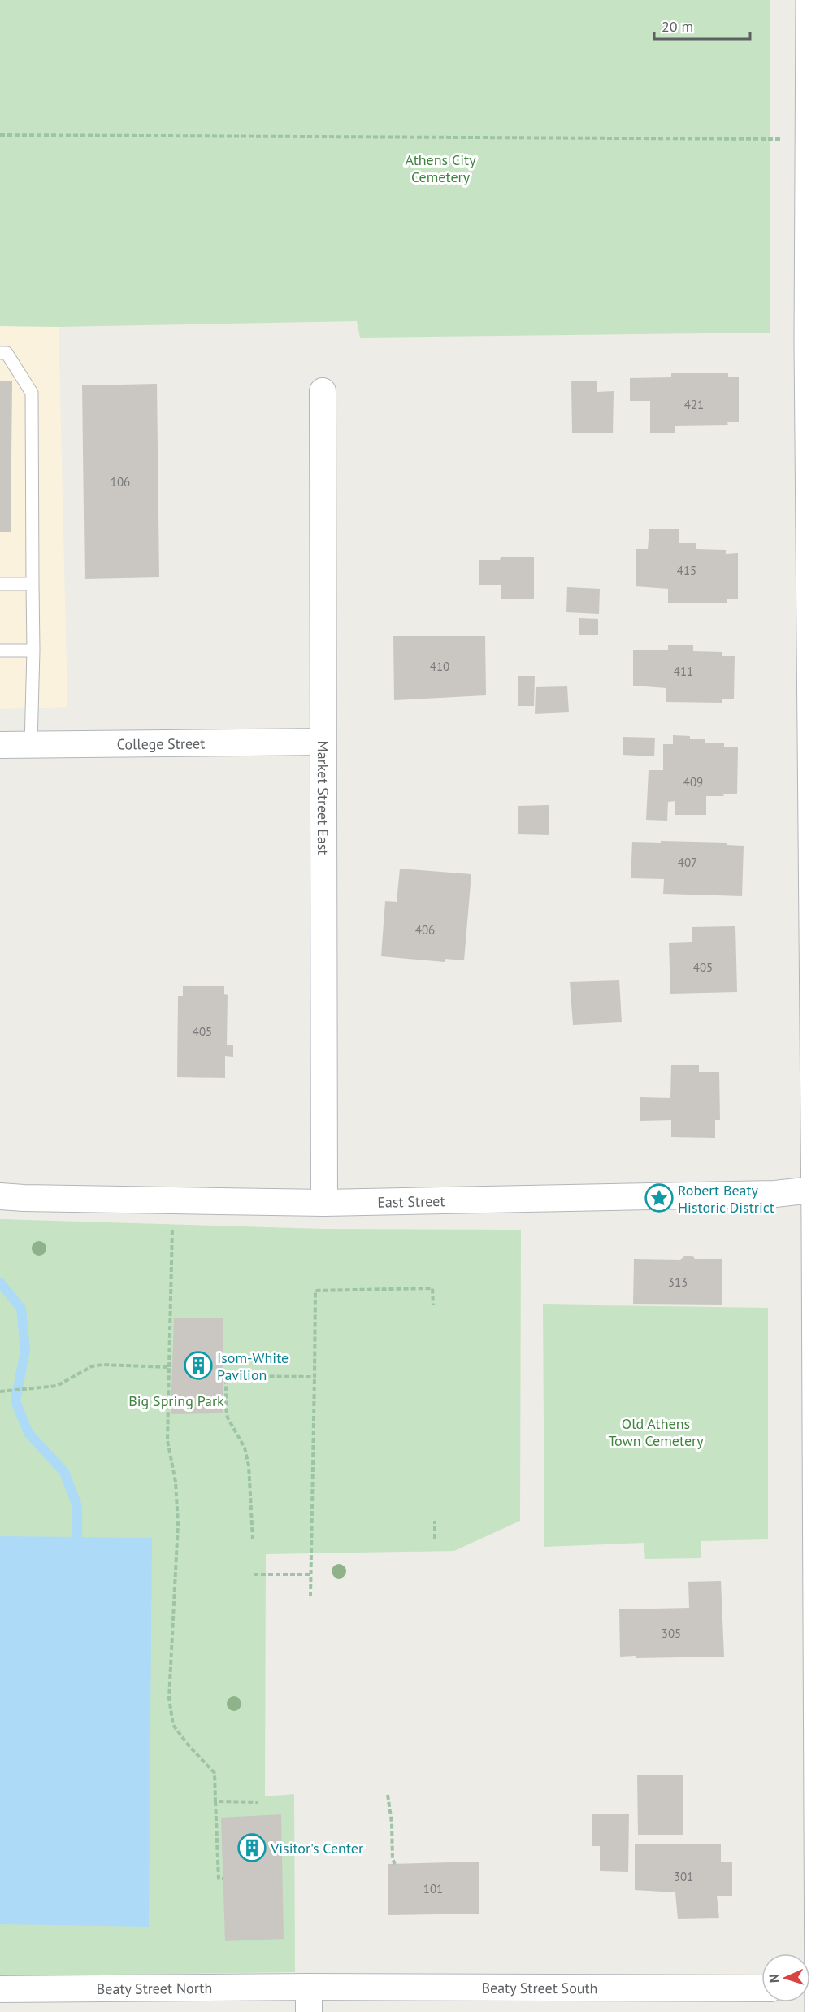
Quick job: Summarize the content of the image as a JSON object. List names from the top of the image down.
{
  "streets": {
    "street": [
      "College Street",
      "Market Street East",
      "East Street",
      "Beaty Street South",
      "Beaty Street North"
    ]
  },
  "crossings": [
    ["College Street", "Market Street East"],
    ["Market Street East", "East Street"],
    ["Beaty Street South", "Beaty Street North"]
  ],
  "parks": ["Athens City Cemetery", "Big Spring Park", "Old Athens Town Cemetery"],
  "places": {
    "place": ["Robert Beaty Historic District"],
    "building": ["Isom-White Pavilion", "Visitor's Center"]
  },
  "house_numbers": [
    "421",
    "106",
    "415",
    "410",
    "411",
    "409",
    "407",
    "406",
    "405",
    "405",
    "313",
    "305",
    "301",
    "101"
  ],
  "scale_bar": "20 m",
  "north": "left"
}
